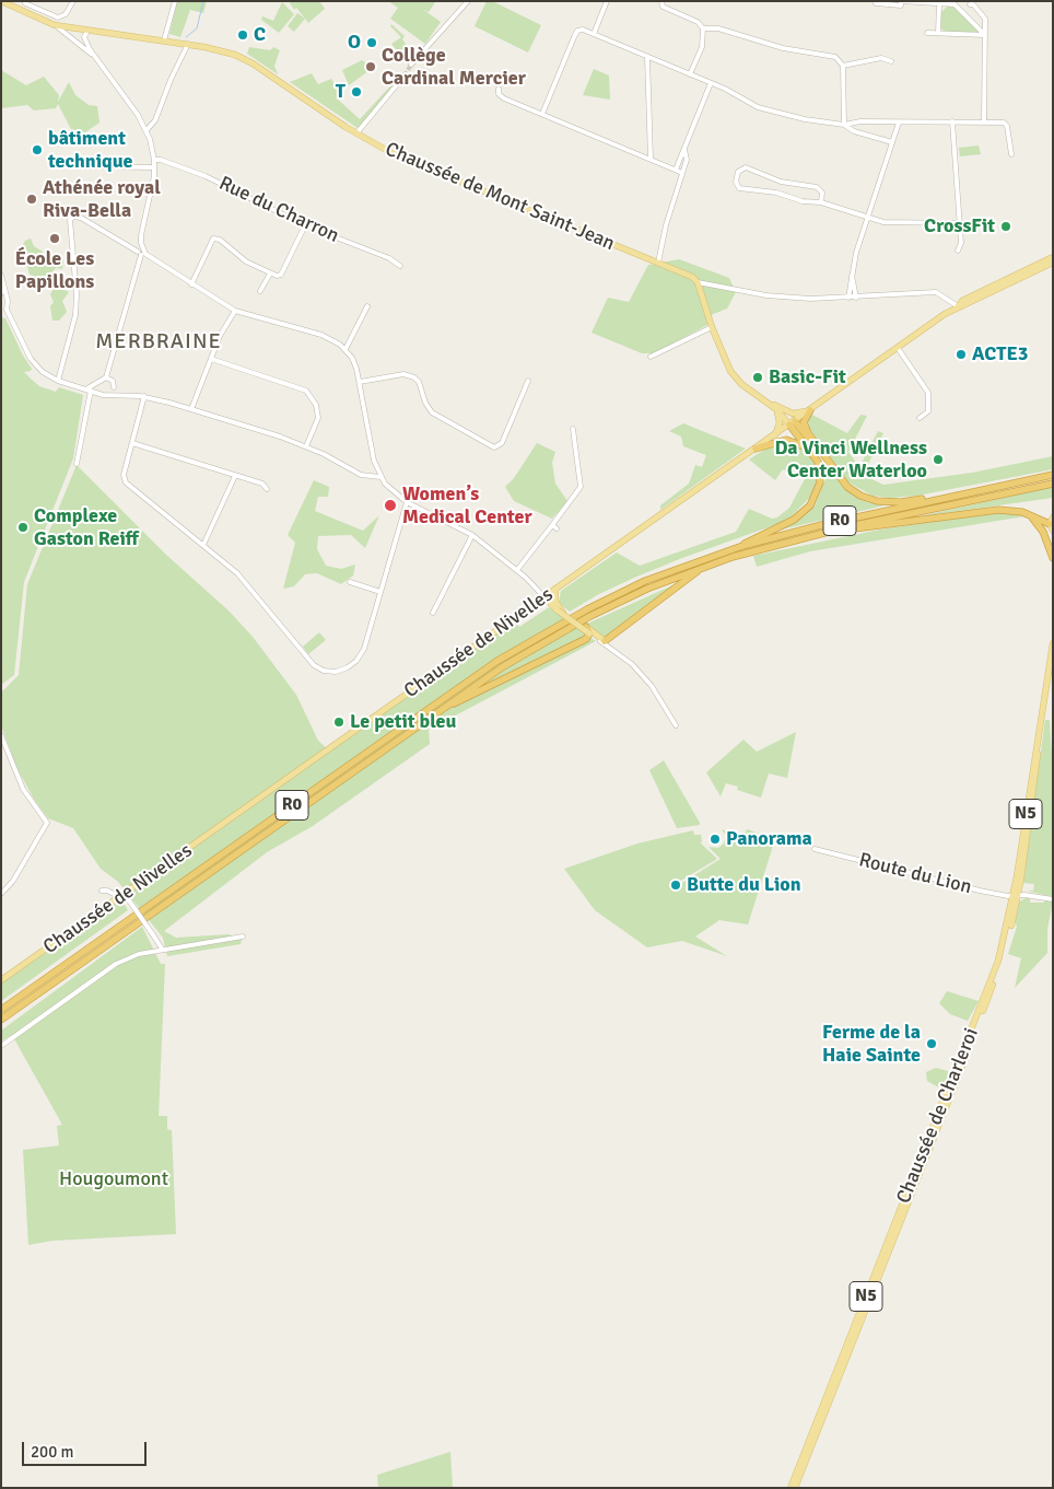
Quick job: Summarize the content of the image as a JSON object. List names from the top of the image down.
{
  "streets": {
    "highway": ["R0"],
    "main road": [
      "Chaussée de Mont Saint-Jean",
      "Chaussée de Nivelles",
      "N5",
      "Chaussée de Charleroi"
    ],
    "street": ["Rue du Charron", "Route du Lion"]
  },
  "crossings": [
    ["Chaussée de Mont Saint-Jean", "Chaussée de Nivelles"],
    ["Route du Lion", "Chaussée de Charleroi"]
  ],
  "districts": ["MERBRAINE"],
  "parks": ["Hougoumont"],
  "places": [
    "C",
    "O",
    "Collège Cardinal Mercier",
    "T",
    "bâtiment technique",
    "Athénée royal Riva-Bella",
    "CrossFit",
    "École Les Papillons",
    "ACTE3",
    "Basic-Fit",
    "Da Vinci Wellness Center Waterloo",
    "Women’s Medical Center",
    "Complexe Gaston Reiff",
    "Le petit bleu",
    "Panorama",
    "Butte du Lion",
    "Ferme de la Haie Sainte"
  ],
  "scale_bar": "200 m"
}
